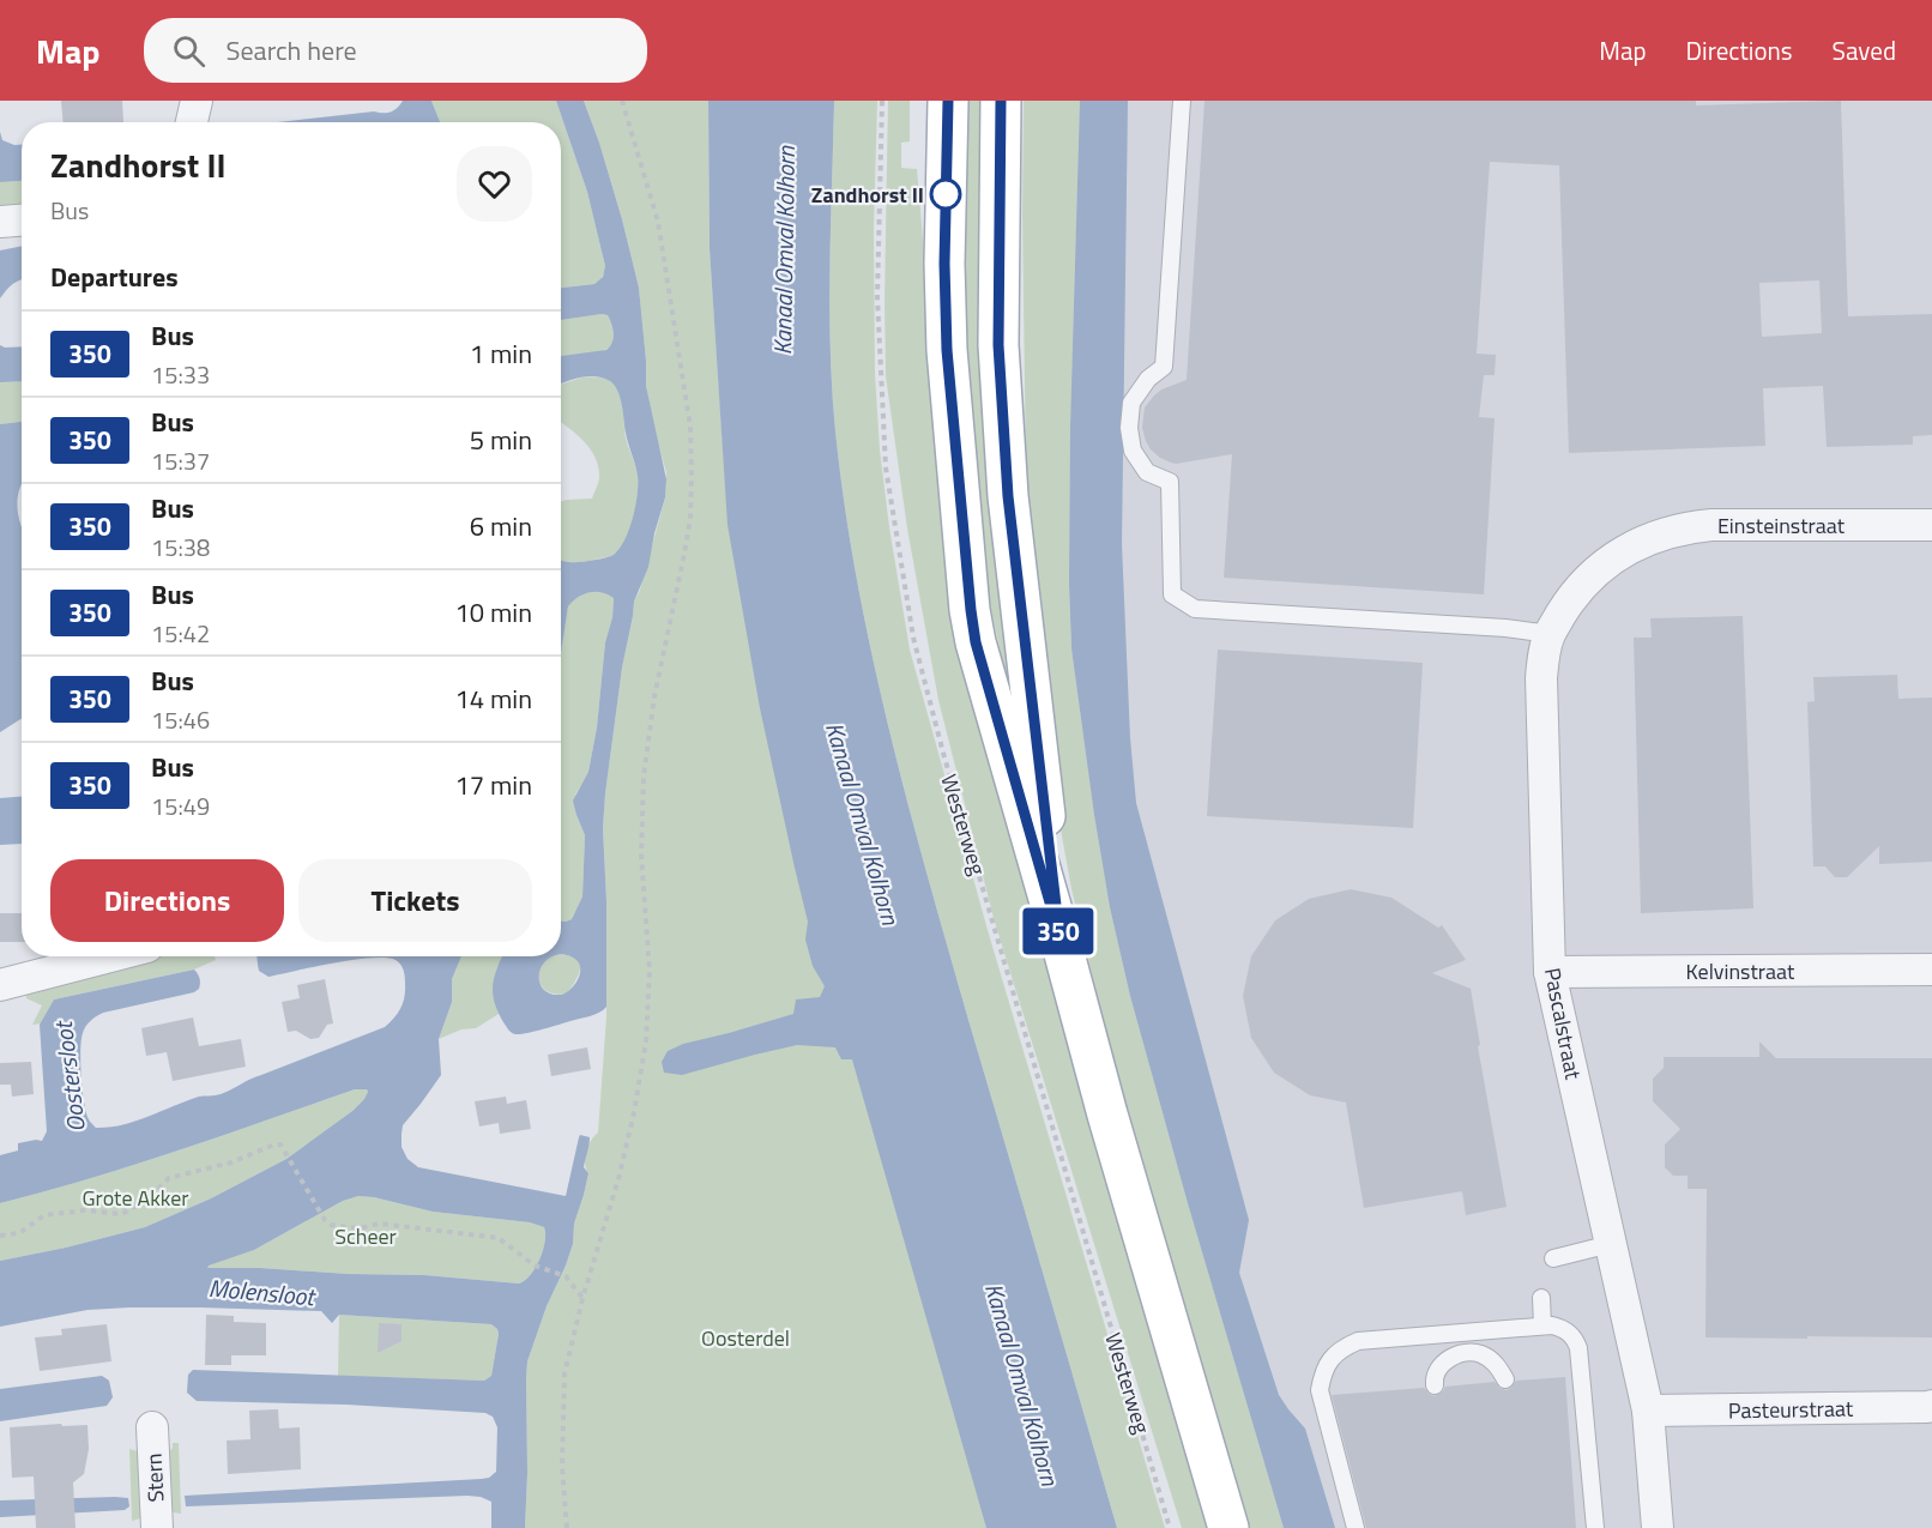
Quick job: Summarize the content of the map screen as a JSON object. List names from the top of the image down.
{
  "streets": {
    "street": [
      "Einsteinstraat",
      "Kelvinstraat",
      "Pascalstraat",
      "Pasteurstraat",
      "Stern"
    ],
    "path": ["Westerweg"]
  },
  "crossings": [
    ["Einsteinstraat", "Pascalstraat"],
    ["Kelvinstraat", "Pascalstraat"],
    ["Pascalstraat", "Pasteurstraat"]
  ],
  "water": ["Kanaal Omval Kolhorn", "Oostersloot", "Molensloot"],
  "parks": ["Grote Akker", "Scheer", "Oosterdel"],
  "places": ["Zandhorst II"],
  "lines": ["bus line 350"],
  "page": {
    "header": "Map",
    "search": "Search here",
    "nav": ["Map", "Directions", "Saved"],
    "on_map": "350",
    "heading": [
      ["Zandhorst II", "Bus"],
      "Departures"
    ],
    "list": [
      {
        "mark": "350",
        "name": "Bus",
        "note": "15:33",
        "value": "1 min"
      },
      {
        "mark": "350",
        "name": "Bus",
        "note": "15:37",
        "value": "5 min"
      },
      {
        "mark": "350",
        "name": "Bus",
        "note": "15:38",
        "value": "6 min"
      },
      {
        "mark": "350",
        "name": "Bus",
        "note": "15:42",
        "value": "10 min"
      },
      {
        "mark": "350",
        "name": "Bus",
        "note": "15:46",
        "value": "14 min"
      },
      {
        "mark": "350",
        "name": "Bus",
        "note": "15:49",
        "value": "17 min"
      }
    ],
    "buttons": ["Directions", "Tickets"]
  }
}
